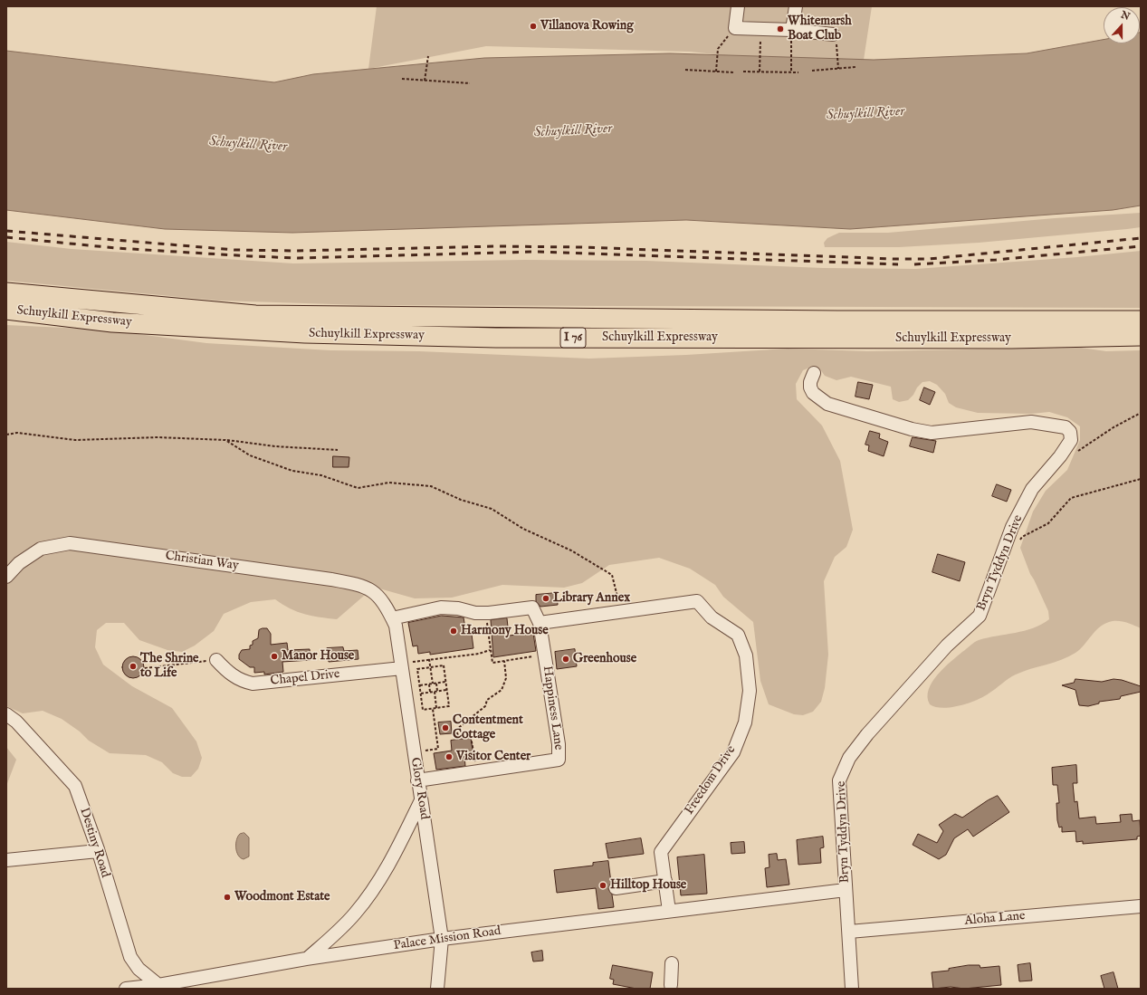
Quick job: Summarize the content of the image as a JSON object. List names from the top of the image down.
{
  "streets": {
    "highway": ["Schuylkill Expressway", "I 76"],
    "street": [
      "Christian Way",
      "Bryn Tyddyn Drive",
      "Chapel Drive",
      "Happiness Lane",
      "Freedom Drive",
      "Glory Road",
      "Destiny Road",
      "Aloha Lane",
      "Palace Mission Road"
    ]
  },
  "crossings": [
    ["Christian Way", "Glory Road"],
    ["Bryn Tyddyn Drive", "Aloha Lane"],
    ["Bryn Tyddyn Drive", "Palace Mission Road"],
    ["Chapel Drive", "Glory Road"],
    ["Happiness Lane", "Glory Road"],
    ["Freedom Drive", "Palace Mission Road"],
    ["Glory Road", "Palace Mission Road"],
    ["Destiny Road", "Palace Mission Road"]
  ],
  "water": ["Schuylkill River"],
  "places": [
    "Villanova Rowing",
    "Whitemarsh Boat Club",
    "Library Annex",
    "Harmony House",
    "Manor House",
    "Greenhouse",
    "The Shrine to Life",
    "Contentment Cottage",
    "Visitor Center",
    "Hilltop House",
    "Woodmont Estate"
  ],
  "north": "top"
}
